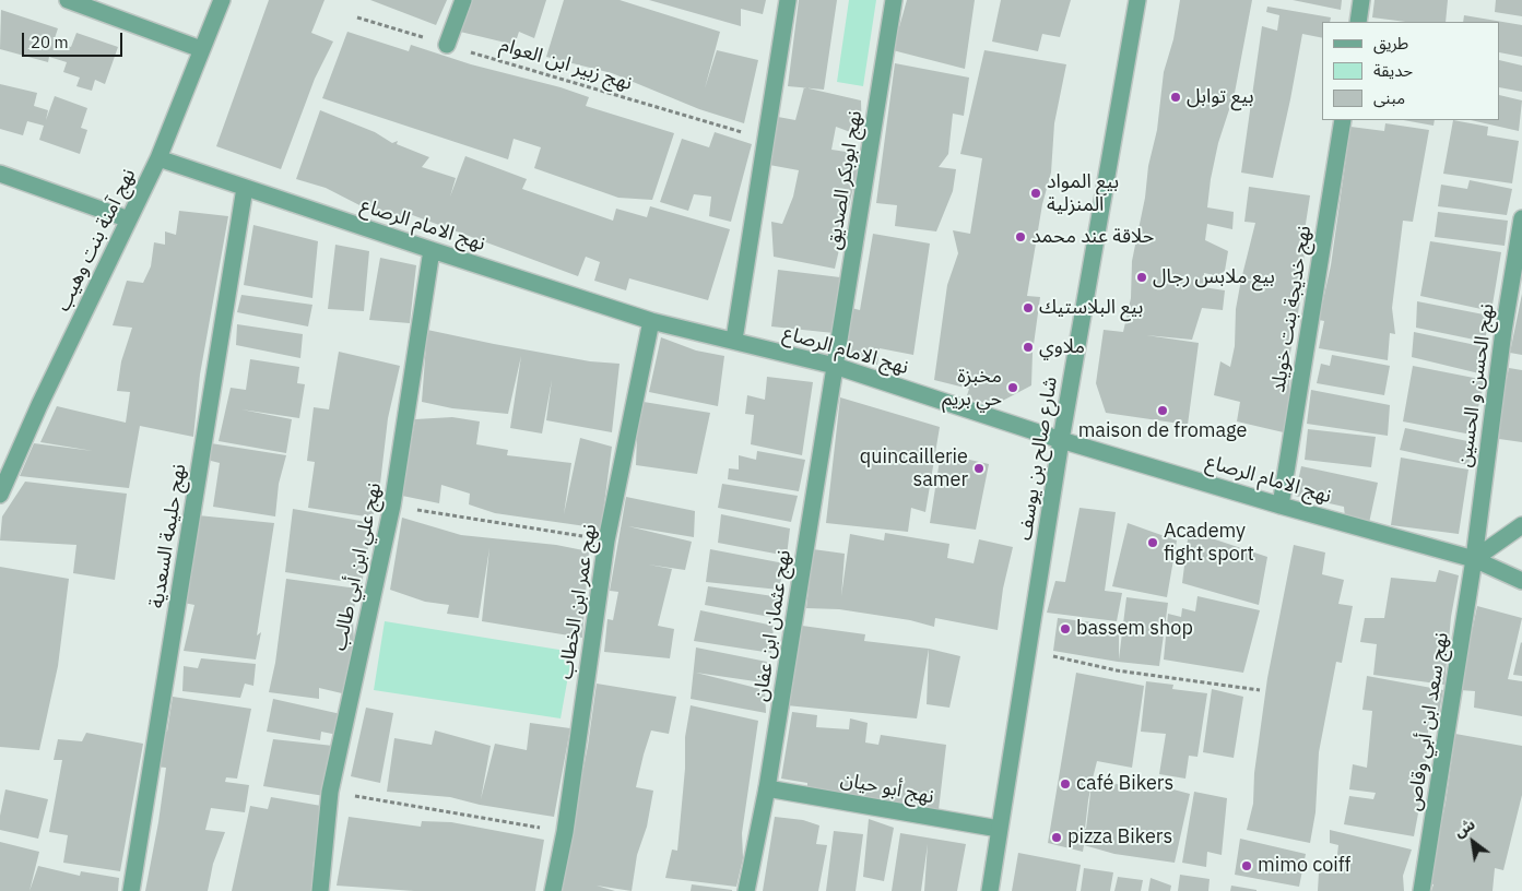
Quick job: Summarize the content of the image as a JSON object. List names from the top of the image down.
{
  "streets": {
    "street": [
      "نهج ابوبكر الصديق",
      "نهج الامام الرصاع",
      "نهج آمنة بنت وهيب",
      "نهج خديجة بنت خويلد",
      "نهج الحسن و الحسين",
      "شارع صالح بن يوسف",
      "نهج حليمة السعدية",
      "نهج علي ابن أبي طالب",
      "نهج عمر ابن الخطاب",
      "نهج عثمان ابن عفان",
      "نهج سعد ابن أبي وقاص",
      "نهج أبو حيان"
    ],
    "path": ["نهج زبير ابن العوام"]
  },
  "crossings": [
    ["نهج ابوبكر الصديق", "نهج الامام الرصاع"],
    ["نهج ابوبكر الصديق", "نهج عثمان ابن عفان"],
    ["نهج الامام الرصاع", "نهج آمنة بنت وهيب"],
    ["نهج الامام الرصاع", "نهج خديجة بنت خويلد"],
    ["نهج الامام الرصاع", "نهج الحسن و الحسين"],
    ["نهج الامام الرصاع", "شارع صالح بن يوسف"],
    ["نهج الامام الرصاع", "نهج حليمة السعدية"],
    ["نهج الامام الرصاع", "نهج علي ابن أبي طالب"],
    ["نهج الامام الرصاع", "نهج عمر ابن الخطاب"],
    ["نهج الامام الرصاع", "نهج عثمان ابن عفان"],
    ["نهج الامام الرصاع", "نهج سعد ابن أبي وقاص"],
    ["نهج الحسن و الحسين", "نهج سعد ابن أبي وقاص"],
    ["شارع صالح بن يوسف", "نهج أبو حيان"],
    ["نهج عثمان ابن عفان", "نهج أبو حيان"]
  ],
  "places": [
    "بيع توابل",
    "بيع المواد المنزلية",
    "حلاقة عند محمد",
    "بيع ملابس رجال",
    "بيع البلاستيك",
    "ملاوي",
    "مخبزة حي بريم",
    "maison de fromage",
    "quincaillerie samer",
    "Academy fight sport",
    "bassem shop",
    "café Bikers",
    "pizza Bikers",
    "mimo coiff"
  ],
  "legend": ["طريق", "حديقة", "مبنى"],
  "scale_bar": "20 m",
  "north": "top left"
}
